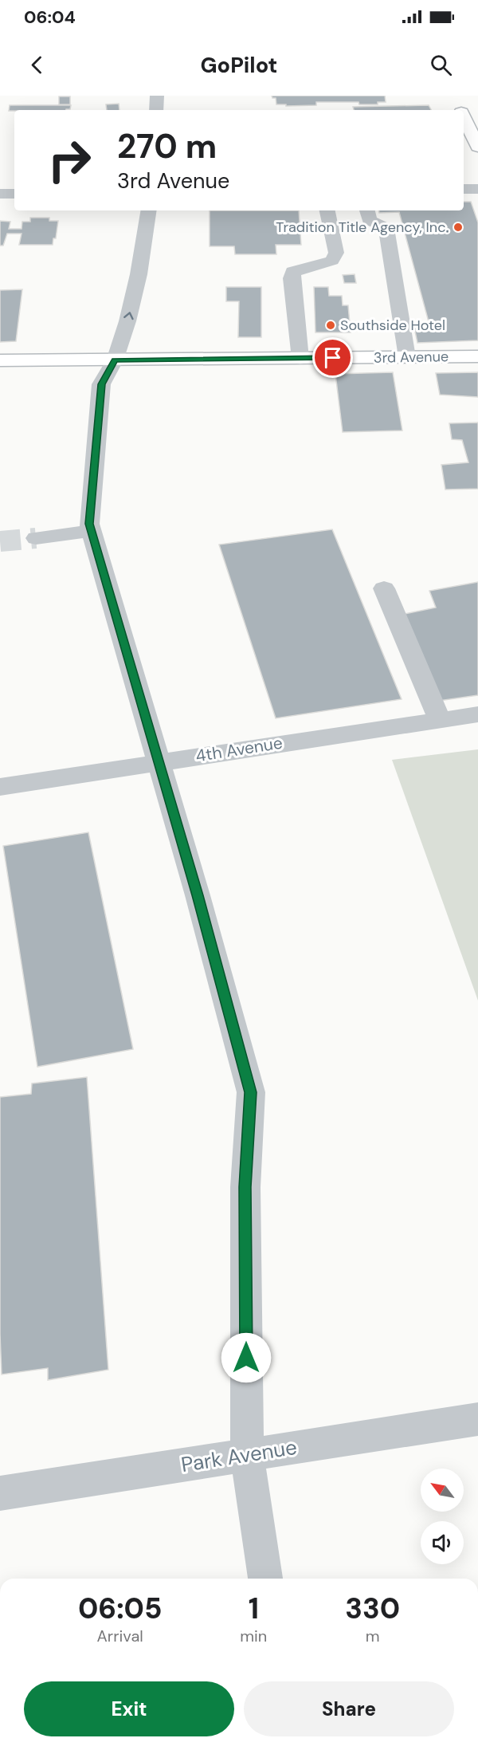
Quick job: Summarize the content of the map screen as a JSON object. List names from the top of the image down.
{
  "streets": {
    "main road": ["3rd Avenue"],
    "street": ["4th Avenue", "Park Avenue"]
  },
  "places": ["Tradition Title Agency, Inc.", "Southside Hotel"],
  "north": "top left",
  "page": {
    "status": "06:04",
    "header": "GoPilot",
    "turn": ["270 m", "3rd Avenue"],
    "eta": [
      "06:05",
      "Arrival",
      "1",
      "min",
      "330",
      "m"
    ],
    "buttons": ["Exit", "Share"]
  }
}
